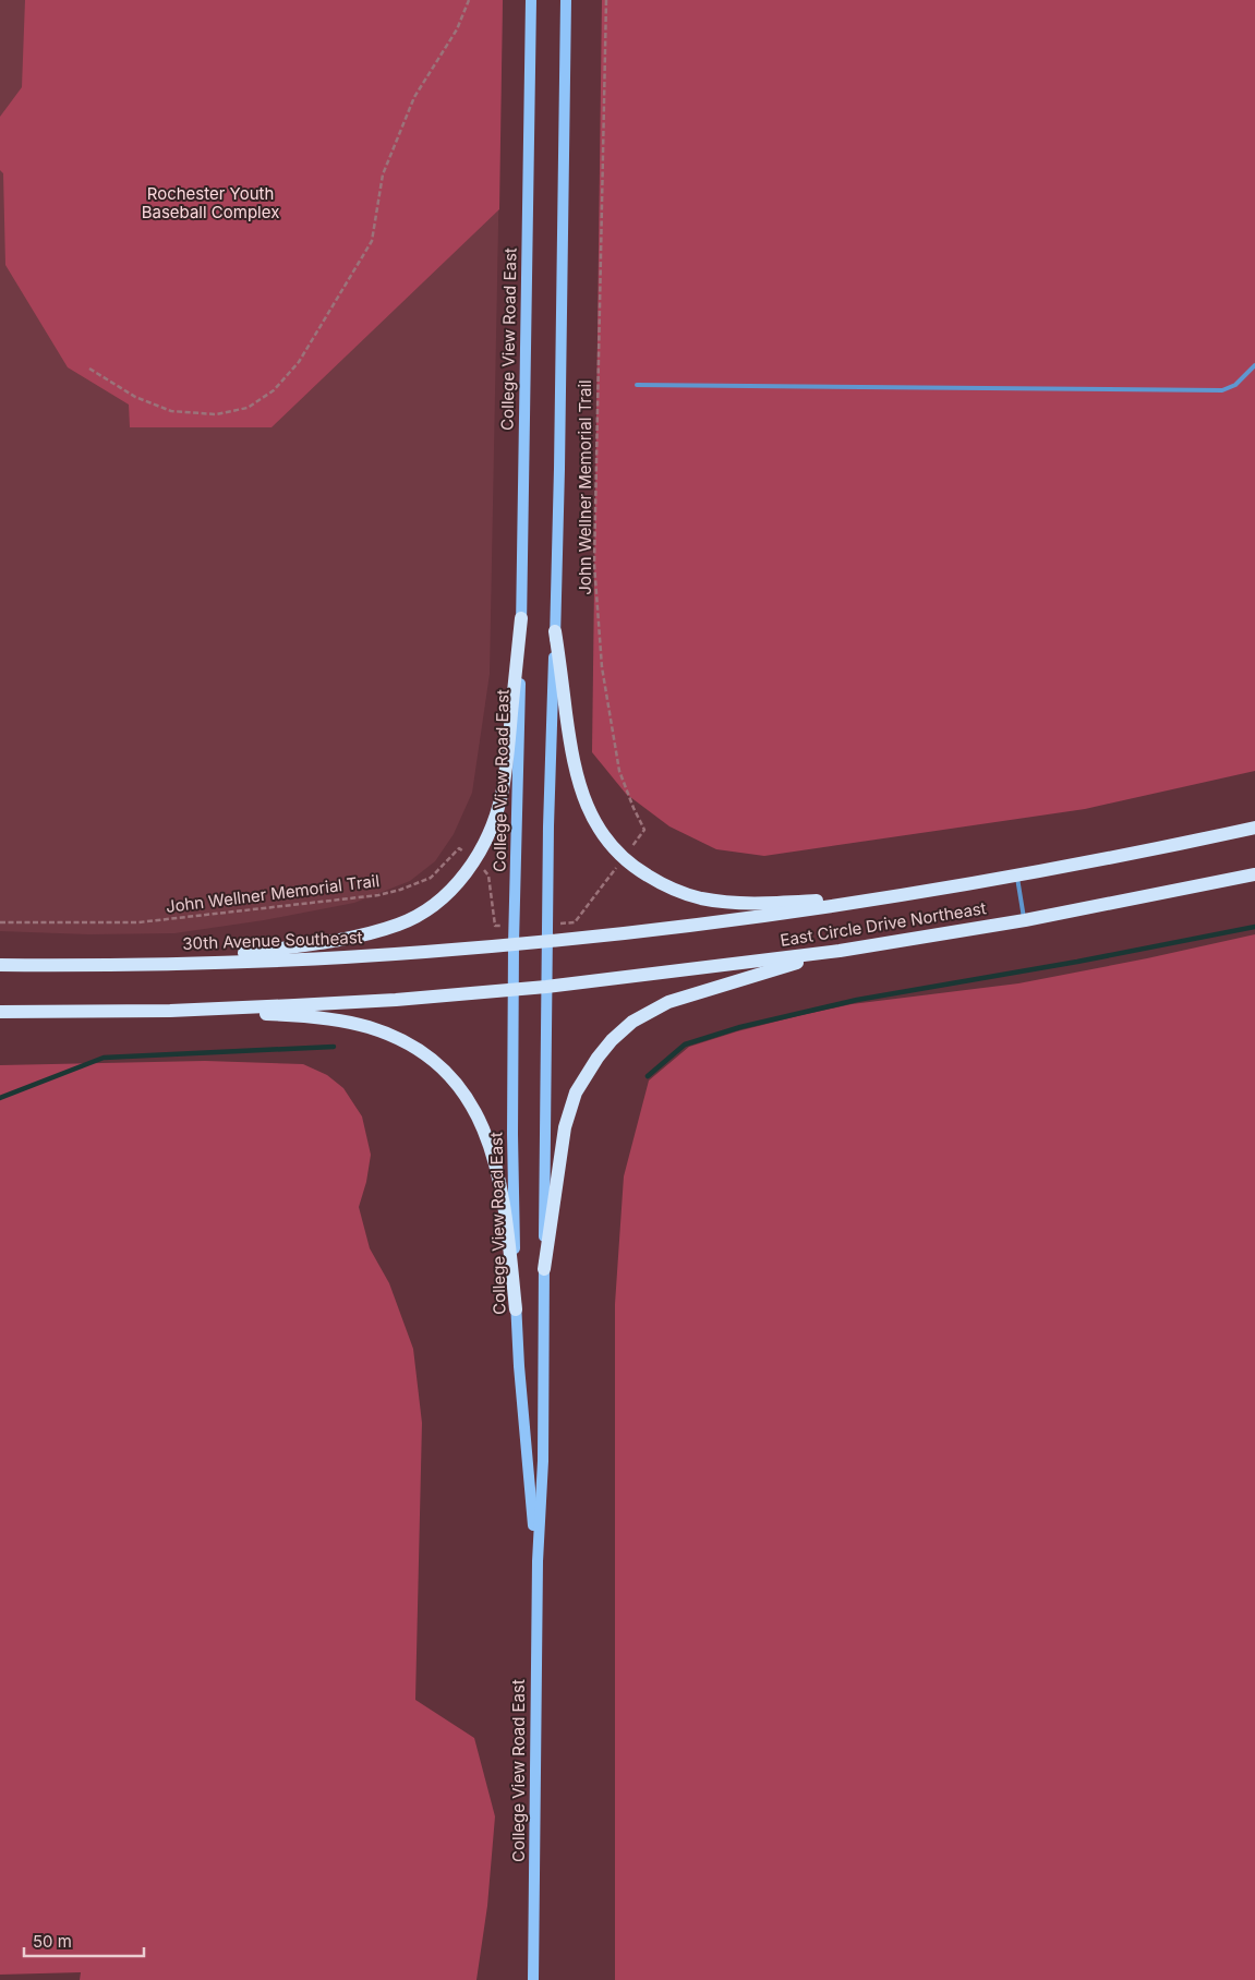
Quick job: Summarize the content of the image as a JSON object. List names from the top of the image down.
{
  "streets": {
    "main road": ["College View Road East", "East Circle Drive Northeast", "30th Avenue Southeast"],
    "path": ["John Wellner Memorial Trail"]
  },
  "crossings": [
    ["College View Road East", "John Wellner Memorial Trail"],
    ["College View Road East", "East Circle Drive Northeast"],
    ["College View Road East", "30th Avenue Southeast"],
    ["East Circle Drive Northeast", "30th Avenue Southeast"]
  ],
  "parks": ["Rochester Youth Baseball Complex"],
  "scale_bar": "50 m"
}
